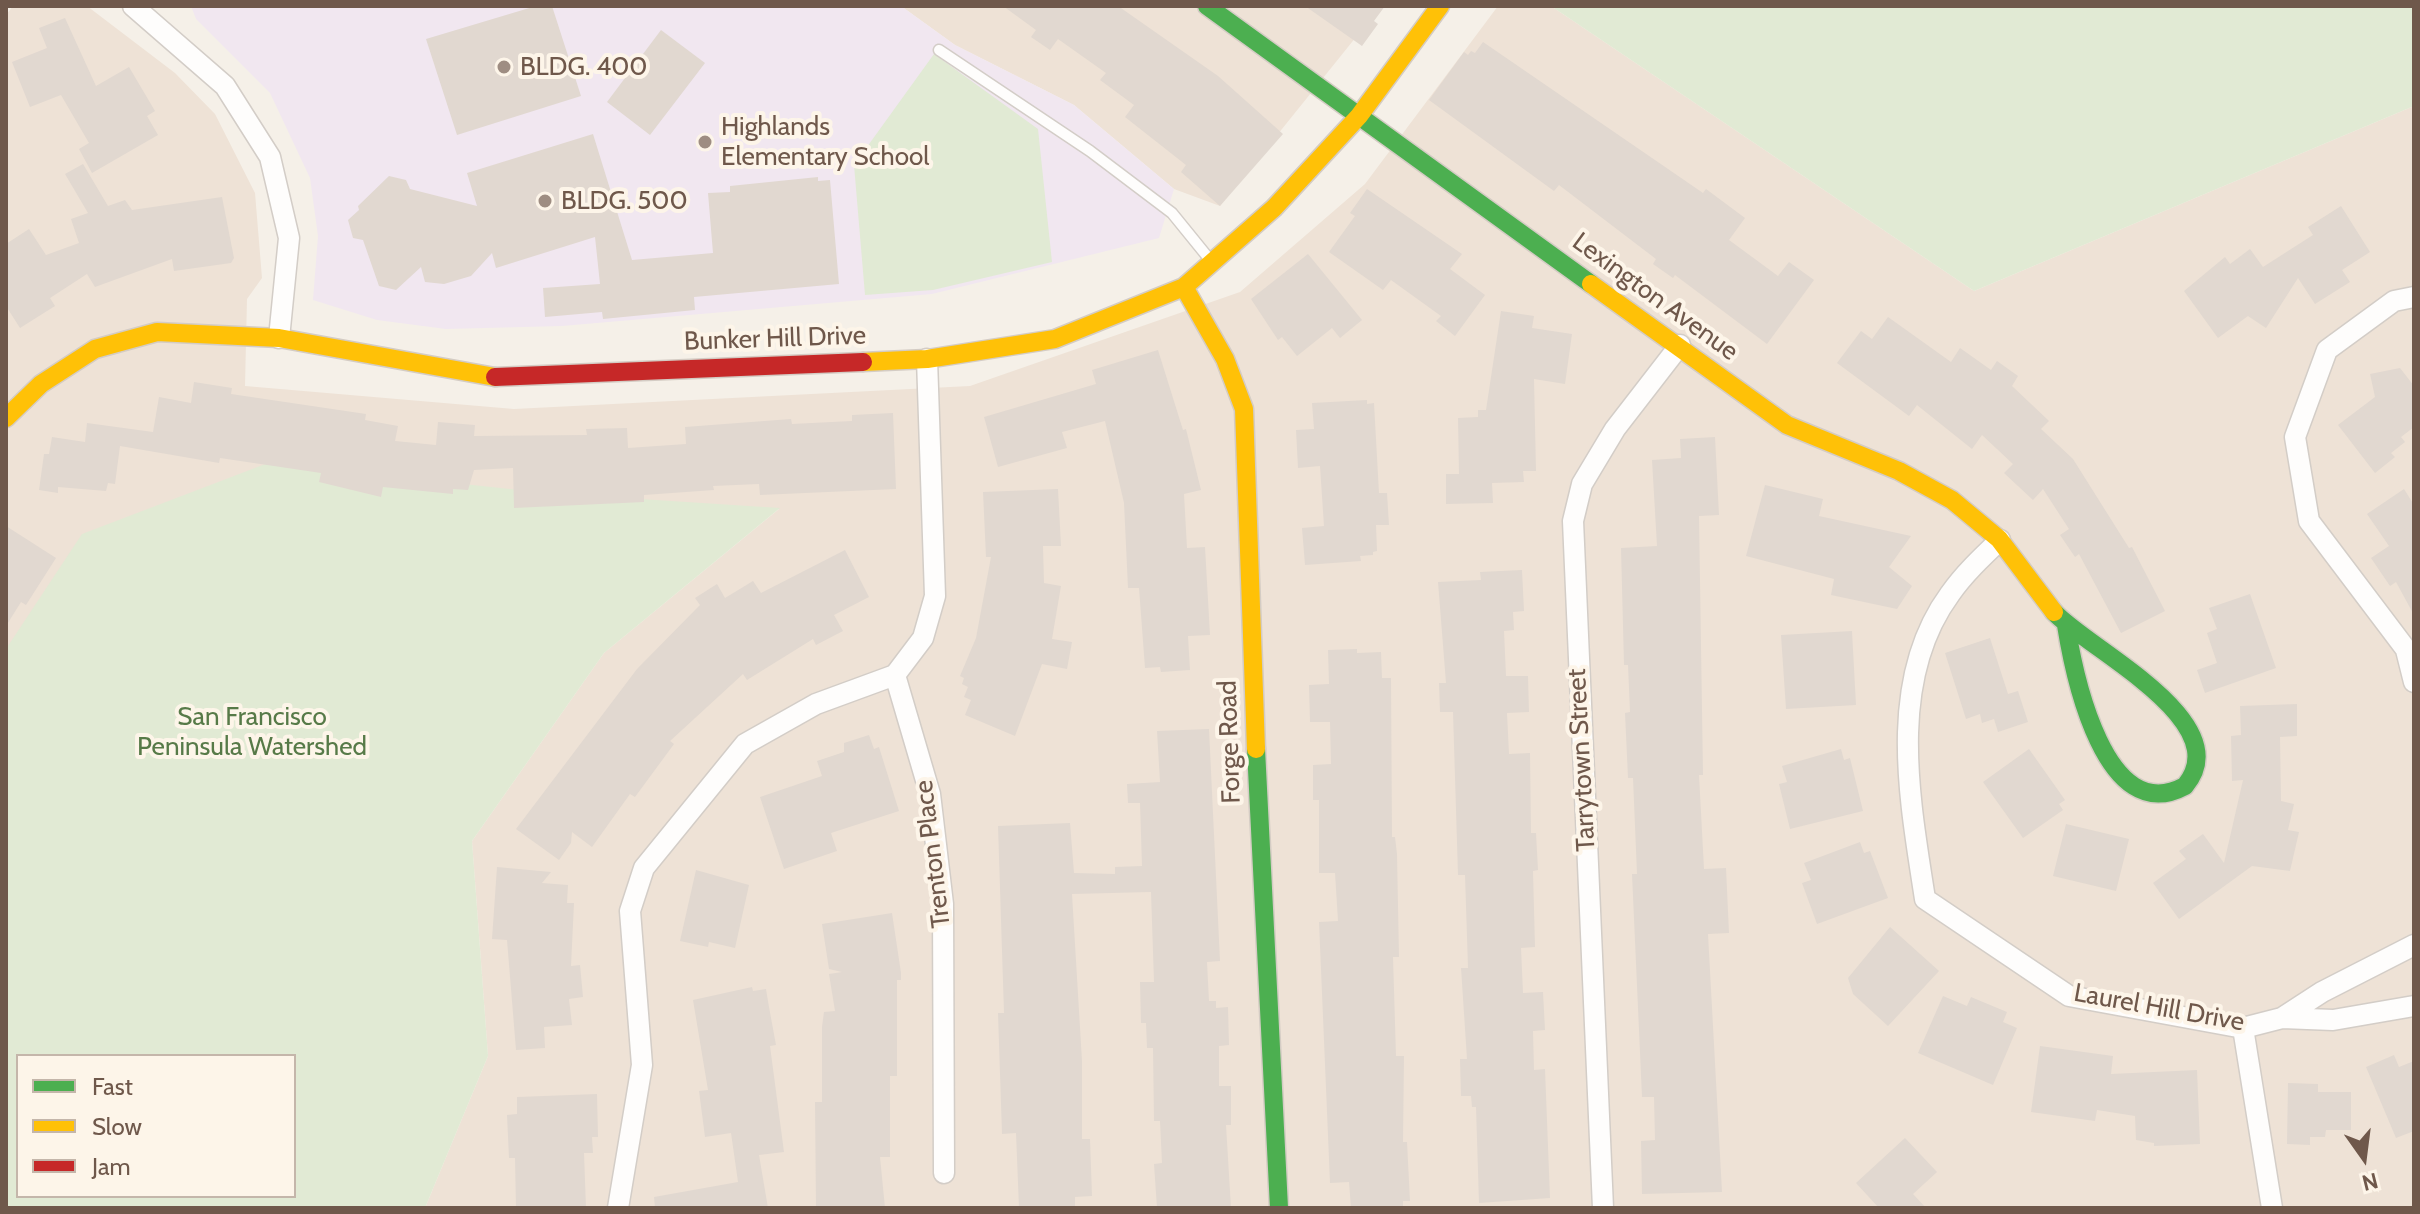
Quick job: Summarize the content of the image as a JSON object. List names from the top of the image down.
{
  "streets": {
    "street": [
      "Lexington Avenue",
      "Bunker Hill Drive",
      "Forge Road",
      "Tarrytown Street",
      "Trenton Place",
      "Laurel Hill Drive"
    ]
  },
  "crossings": [
    ["Lexington Avenue", "Bunker Hill Drive"],
    ["Lexington Avenue", "Tarrytown Street"],
    ["Lexington Avenue", "Laurel Hill Drive"],
    ["Bunker Hill Drive", "Forge Road"]
  ],
  "parks": ["San Francisco Peninsula Watershed"],
  "places": ["BLDG. 400", "Highlands Elementary School", "BLDG. 500"],
  "legend": ["Fast", "Slow", "Jam"],
  "north": "bottom"
}
